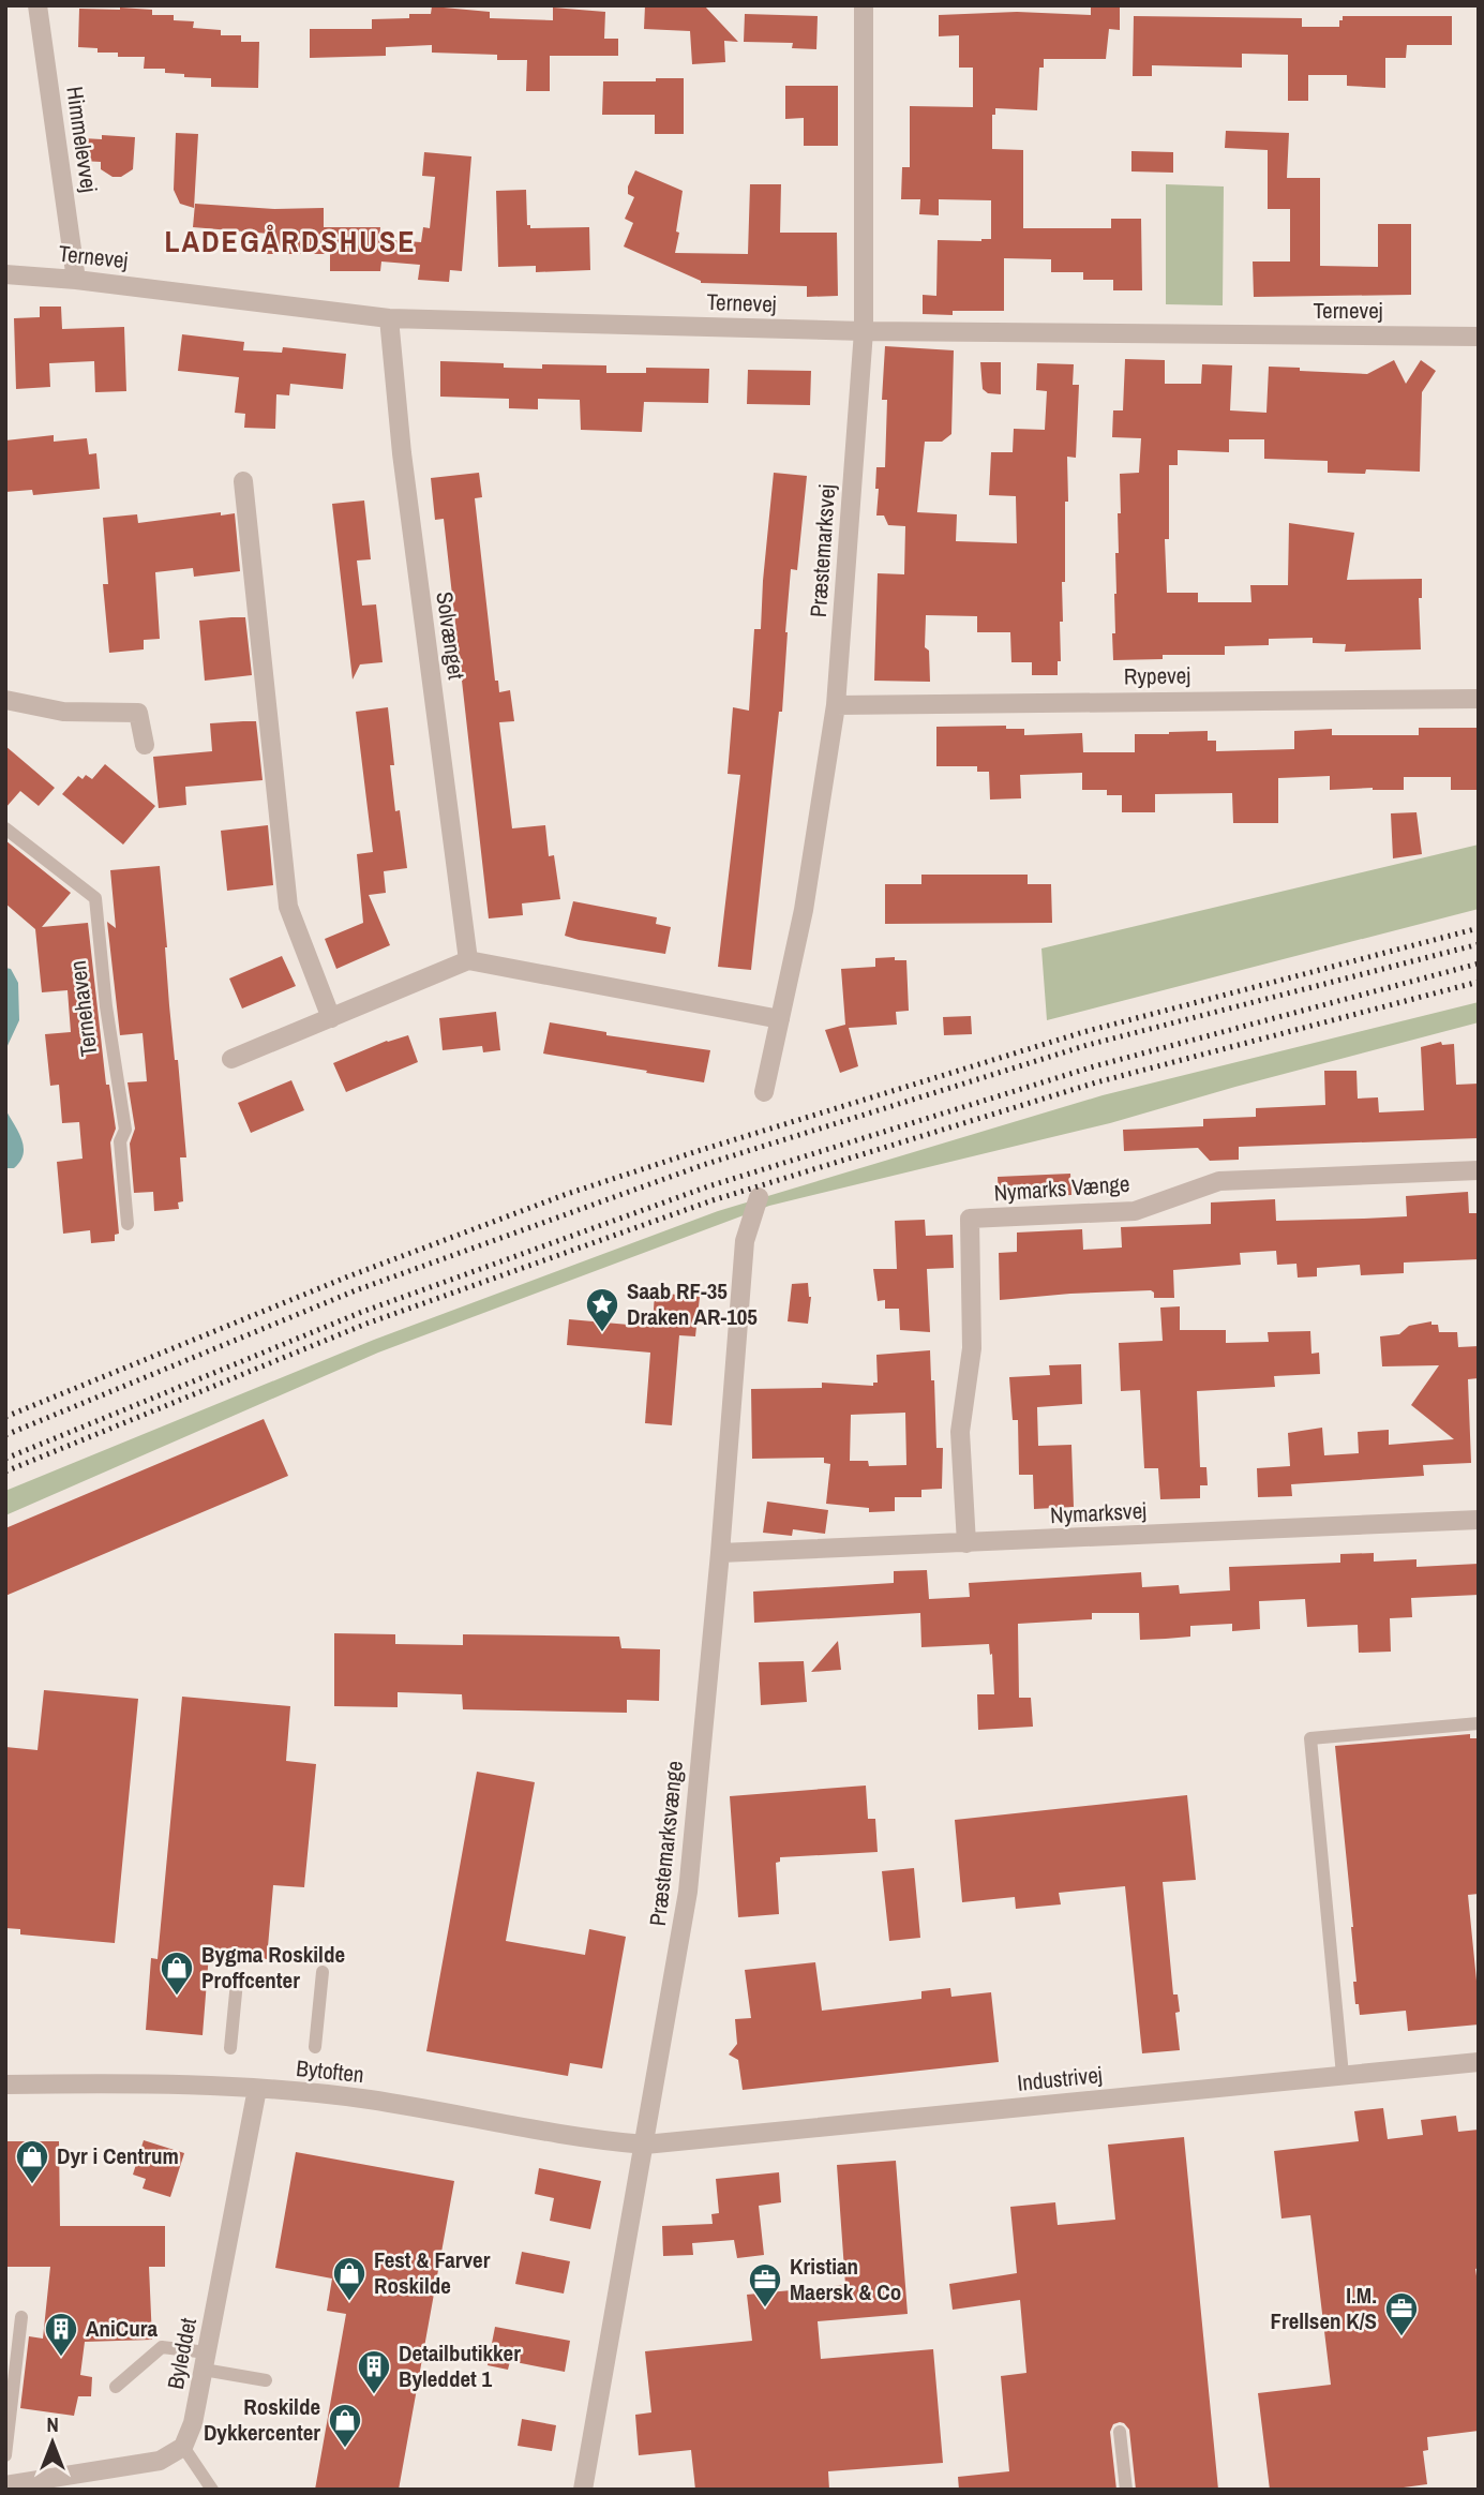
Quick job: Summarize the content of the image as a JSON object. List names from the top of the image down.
{
  "streets": {
    "street": [
      "Himmelevvej",
      "Ternevej",
      "Præstemarksvej",
      "Solvænget",
      "Rypevej",
      "Nymarks Vænge",
      "Nymarksvej",
      "Præstemarksvænge",
      "Bytoften",
      "Industrivej",
      "Byleddet"
    ],
    "lane": ["Ternehaven"]
  },
  "crossings": [
    ["Himmelevvej", "Ternevej"],
    ["Ternevej", "Præstemarksvej"],
    ["Ternevej", "Solvænget"],
    ["Præstemarksvej", "Rypevej"],
    ["Nymarks Vænge", "Nymarksvej"],
    ["Nymarksvej", "Præstemarksvænge"],
    ["Præstemarksvænge", "Bytoften"],
    ["Præstemarksvænge", "Industrivej"],
    ["Bytoften", "Industrivej"],
    ["Bytoften", "Byleddet"]
  ],
  "districts": ["LADEGÅRDSHUSE"],
  "places": {
    "place": ["Saab RF-35 Draken AR-105"],
    "shop": [
      "Bygma Roskilde Proffcenter",
      "Dyr i Centrum",
      "Fest & Farver Roskilde",
      "Roskilde Dykkercenter"
    ],
    "office": ["Kristian Maersk & Co", "I.M. Frellsen K/S"],
    "building": ["AniCura", "Detailbutikker Byleddet 1"]
  },
  "north": "top"
}
